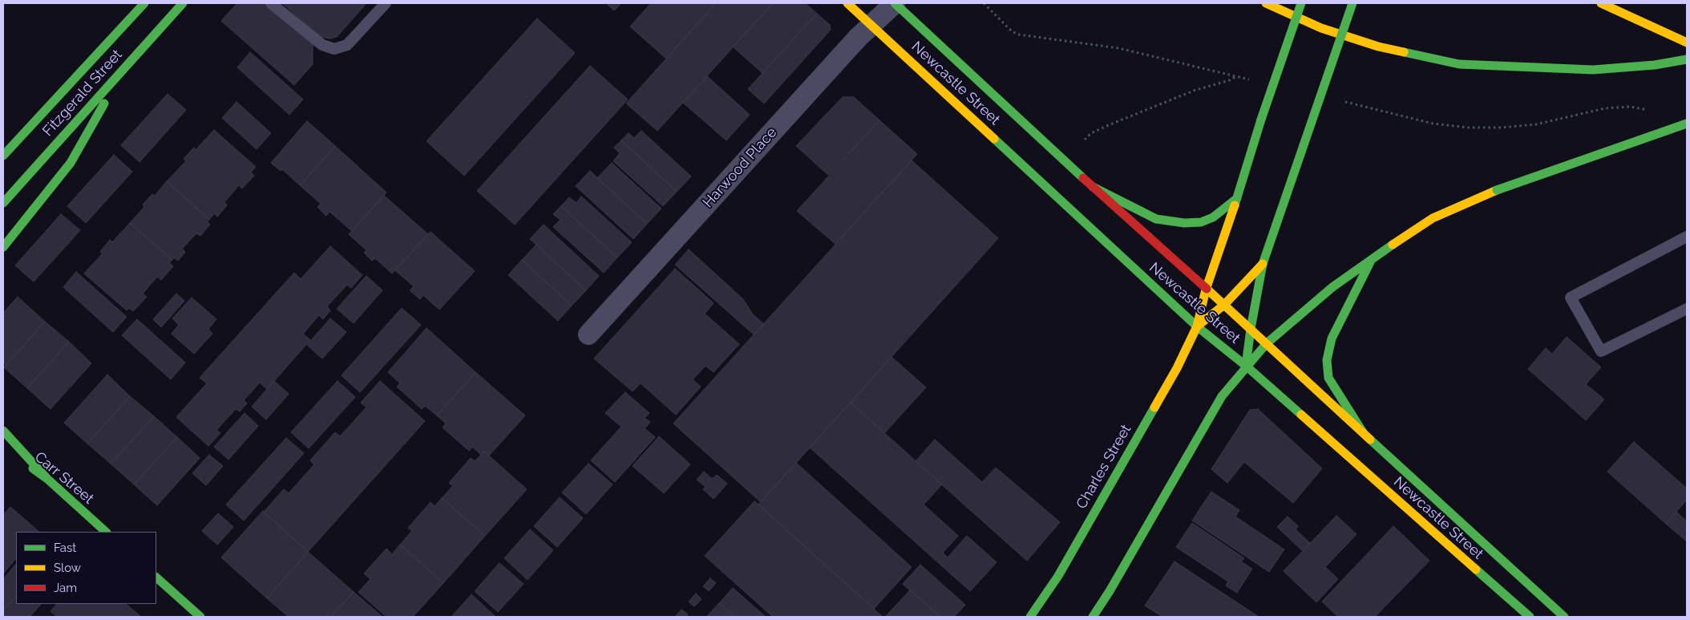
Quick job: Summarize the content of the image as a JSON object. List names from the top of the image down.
{
  "streets": {
    "main road": [
      "Newcastle Street",
      "Fitzgerald Street",
      "Charles Street",
      "Carr Street"
    ],
    "street": ["Harwood Place"]
  },
  "crossings": [
    ["Newcastle Street", "Harwood Place"],
    ["Newcastle Street", "Charles Street"]
  ],
  "legend": ["Fast", "Slow", "Jam"]
}
